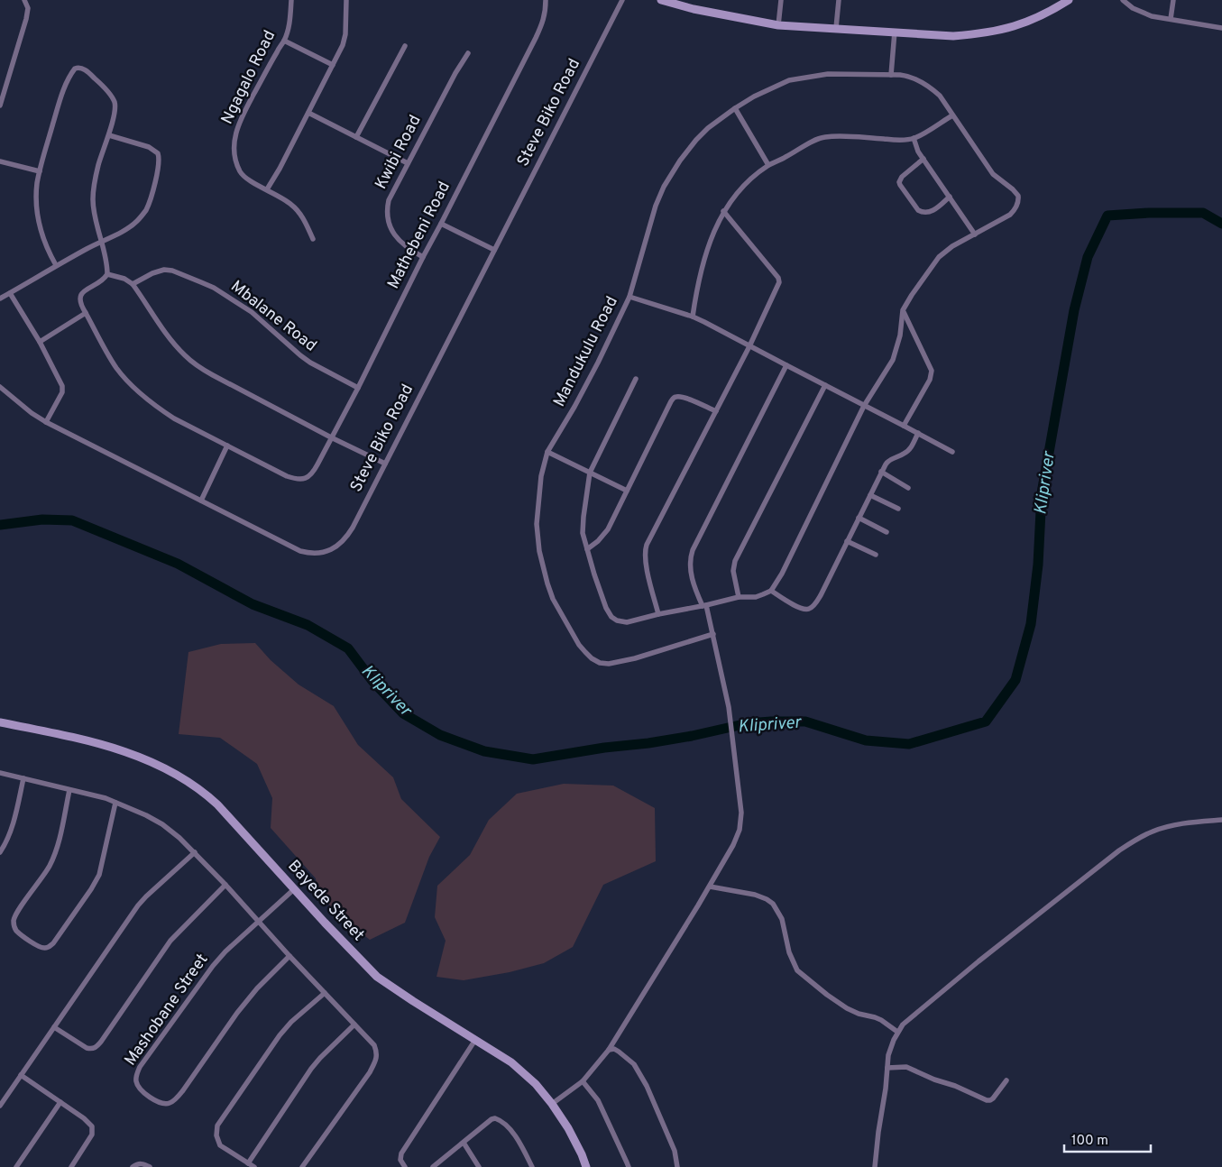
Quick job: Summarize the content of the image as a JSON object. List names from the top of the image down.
{
  "streets": {
    "street": [
      "Ngagalo Road",
      "Steve Biko Road",
      "Kwibi Road",
      "Mathebeni Road",
      "Mbalane Road",
      "Mandukulu Road",
      "Bayede Street",
      "Mashobane Street"
    ]
  },
  "crossings": [
    ["Kwibi Road", "Mathebeni Road"],
    ["Mathebeni Road", "Mbalane Road"],
    ["Bayede Street", "Mashobane Street"]
  ],
  "water": ["Klipriver"],
  "scale_bar": "100 m"
}
